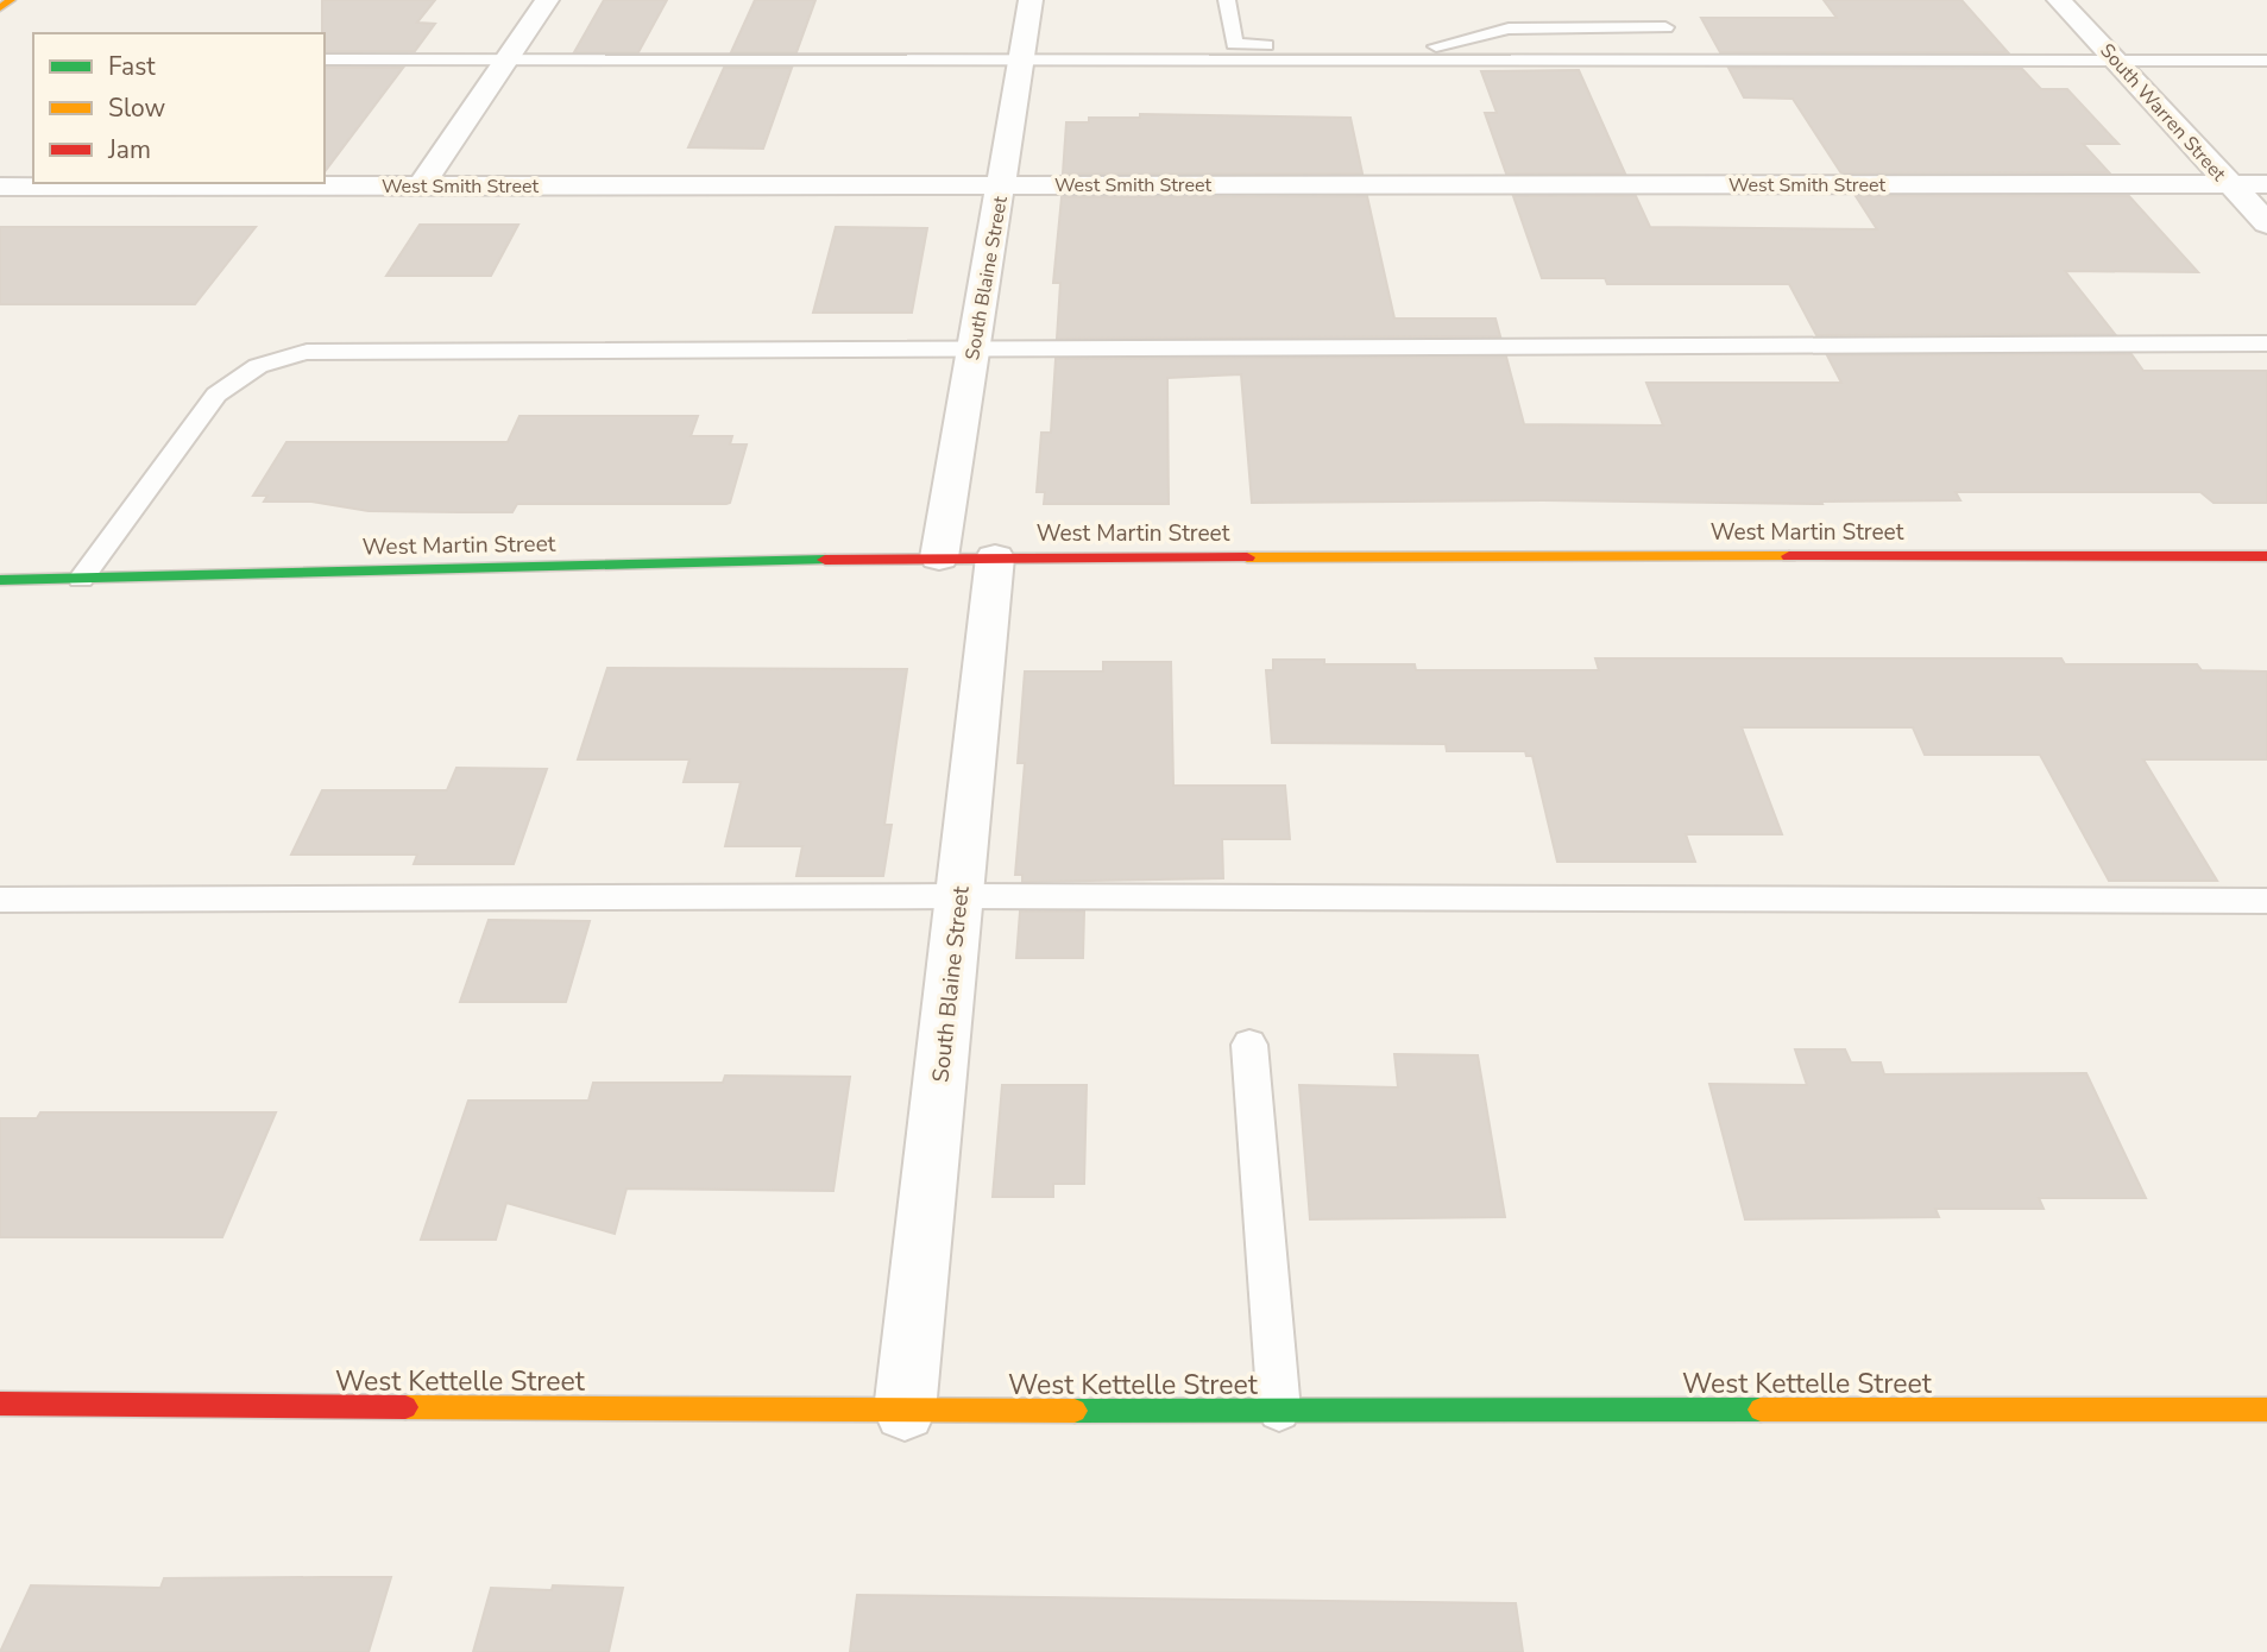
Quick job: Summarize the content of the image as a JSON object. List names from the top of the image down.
{
  "streets": {
    "street": [
      "South Warren Street",
      "West Smith Street",
      "South Blaine Street",
      "West Martin Street",
      "West Kettelle Street"
    ]
  },
  "crossings": [
    ["South Warren Street", "West Smith Street"],
    ["West Smith Street", "South Blaine Street"],
    ["South Blaine Street", "West Martin Street"],
    ["South Blaine Street", "West Kettelle Street"]
  ],
  "legend": ["Fast", "Slow", "Jam"]
}
